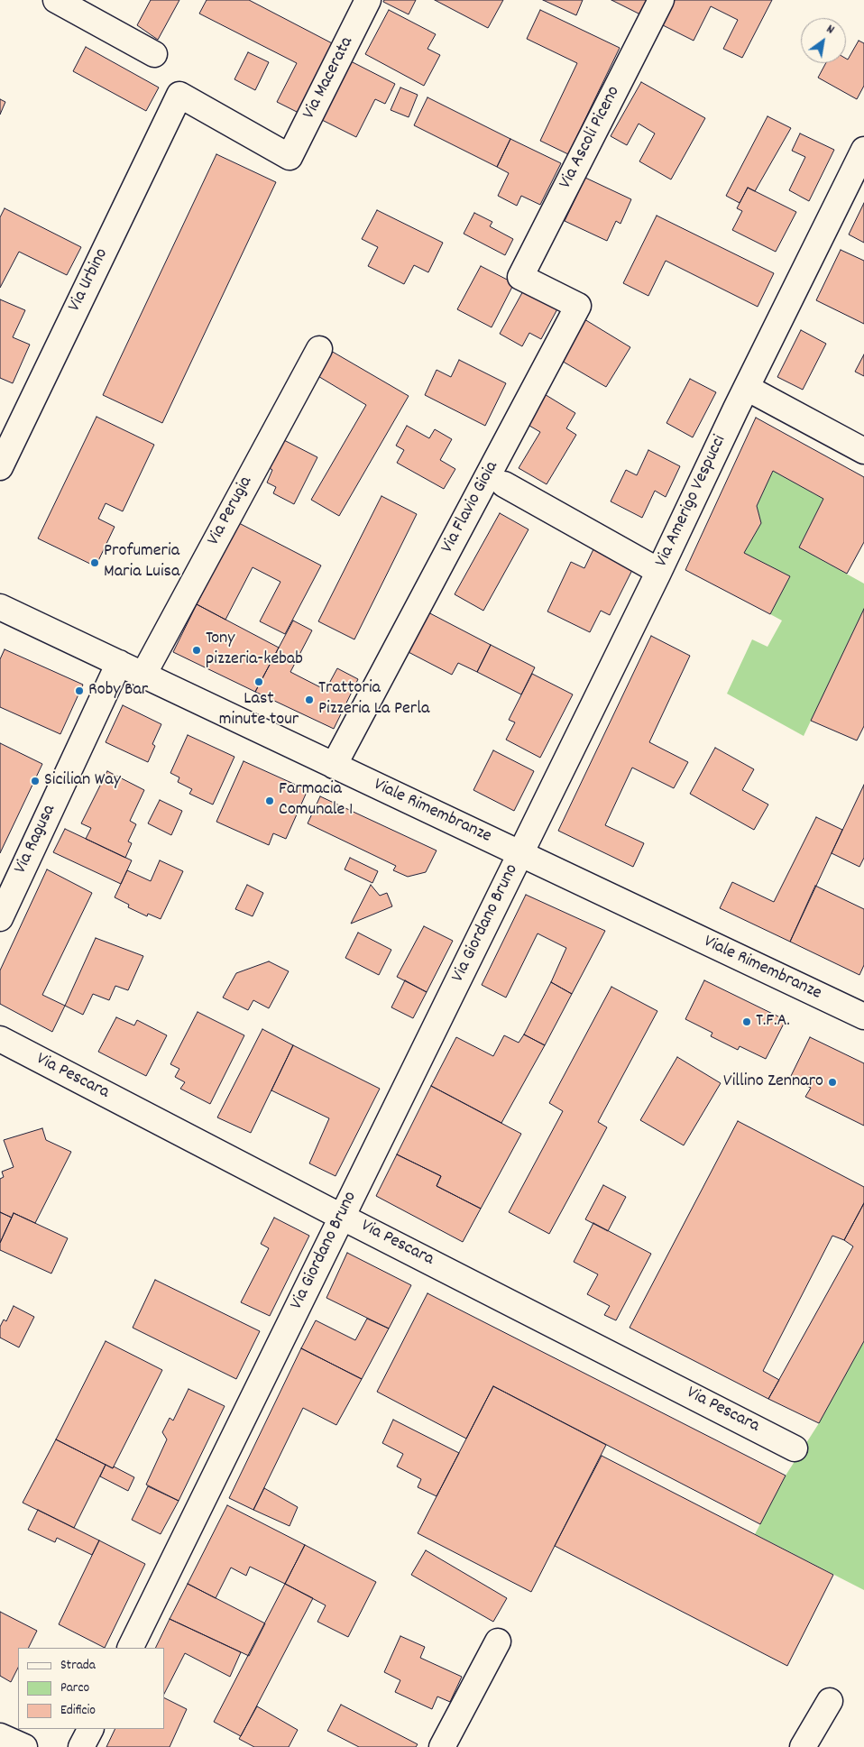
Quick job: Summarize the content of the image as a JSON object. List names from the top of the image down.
{
  "streets": {
    "street": [
      "Via Macerata",
      "Via Ascoli Piceno",
      "Via Urbino",
      "Via Amerigo Vespucci",
      "Via Flavio Gioia",
      "Via Perugia",
      "Viale Rimembranze",
      "Via Ragusa",
      "Via Giordano Bruno",
      "Via Pescara"
    ]
  },
  "crossings": [
    ["Via Macerata", "Via Urbino"],
    ["Via Ascoli Piceno", "Via Flavio Gioia"],
    ["Via Amerigo Vespucci", "Viale Rimembranze"],
    ["Via Amerigo Vespucci", "Via Giordano Bruno"],
    ["Via Flavio Gioia", "Viale Rimembranze"],
    ["Via Perugia", "Viale Rimembranze"],
    ["Viale Rimembranze", "Via Ragusa"],
    ["Viale Rimembranze", "Via Giordano Bruno"],
    ["Via Giordano Bruno", "Via Pescara"]
  ],
  "places": [
    "Profumeria Maria Luisa",
    "Tony pizzeria-kebab",
    "Last minute tour",
    "Roby Bar",
    "Trattoria Pizzeria La Perla",
    "Sicilian Way",
    "Farmacia Comunale 1",
    "T.F.A.",
    "Villino Zennaro"
  ],
  "legend": ["Strada", "Parco", "Edificio"],
  "north": "top right"
}
